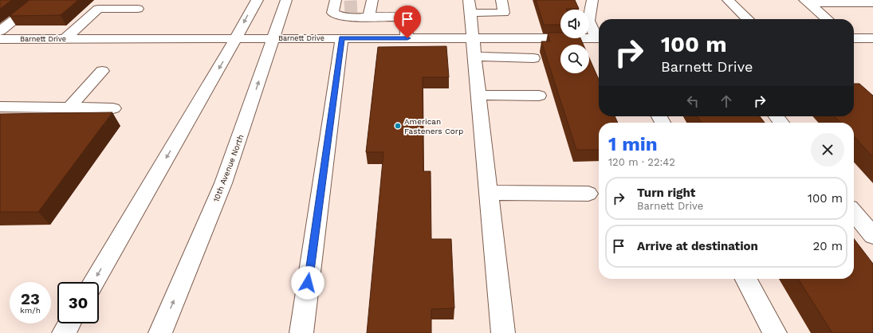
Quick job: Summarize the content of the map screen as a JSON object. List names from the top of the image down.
{
  "streets": {
    "street": ["Barnett Drive", "10th Avenue North"]
  },
  "crossings": [
    ["Barnett Drive", "10th Avenue North"]
  ],
  "places": ["American Fasteners Corp"],
  "page": {
    "turn": ["100 m", "Barnett Drive"],
    "heading": ["1 min", "120 m · 22:42"],
    "list": [
      {
        "name": "Turn right",
        "note": "Barnett Drive",
        "value": "100 m"
      },
      {
        "name": "Arrive at destination",
        "value": "20 m"
      }
    ],
    "speed": "23 km/h",
    "limit": "30"
  }
}
